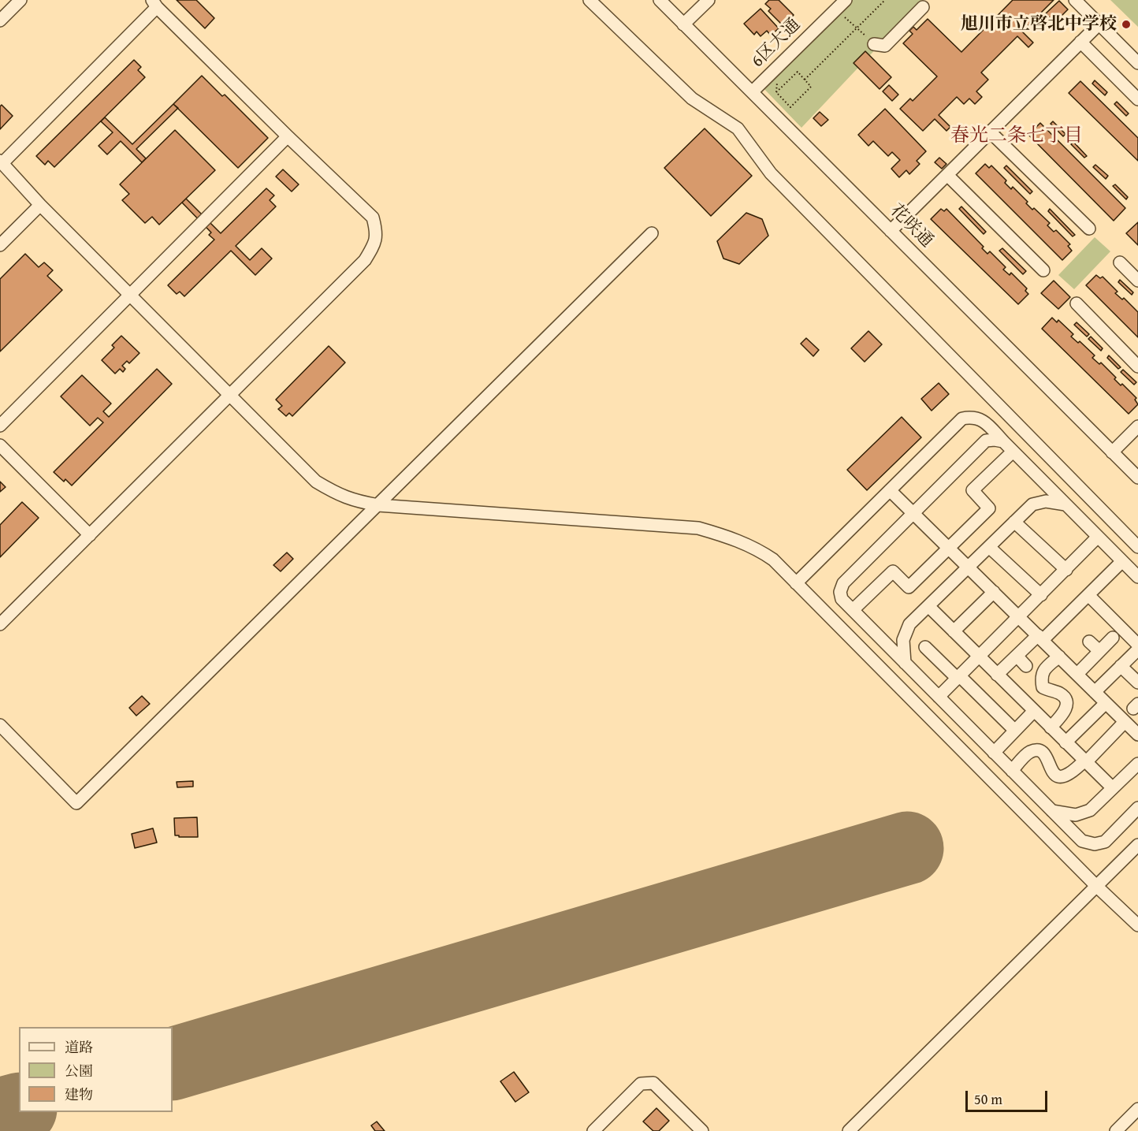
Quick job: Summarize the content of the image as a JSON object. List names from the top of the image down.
{
  "streets": {
    "street": ["6区大通", "花咲通"]
  },
  "crossings": [
    ["6区大通", "花咲通"]
  ],
  "districts": ["春光二条七丁目"],
  "places": ["旭川市立啓北中学校"],
  "legend": ["道路", "公園", "建物"],
  "scale_bar": "50 m"
}
